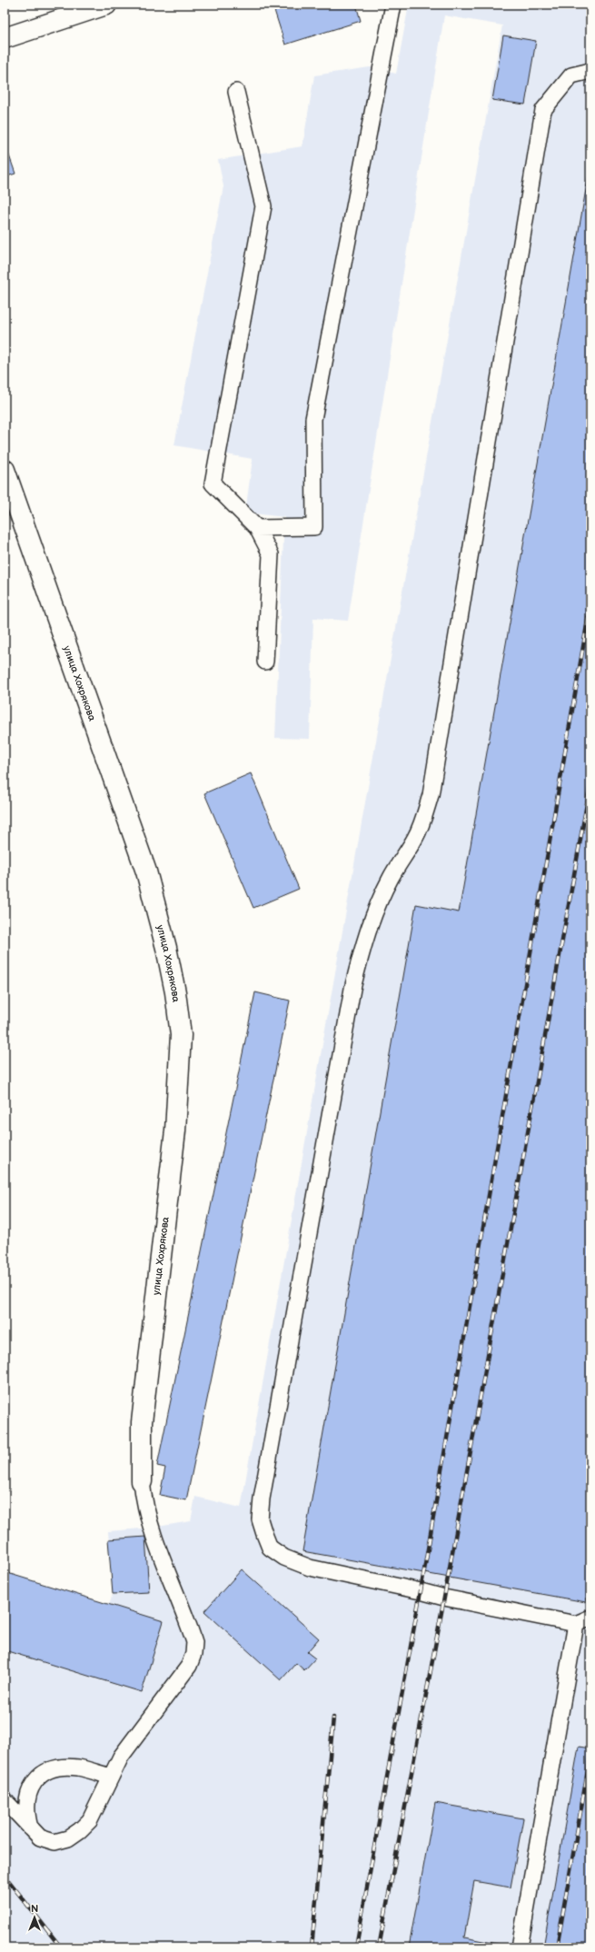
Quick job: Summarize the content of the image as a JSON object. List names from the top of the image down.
{
  "streets": {
    "street": ["улица Хохрякова"]
  },
  "north": "top"
}
